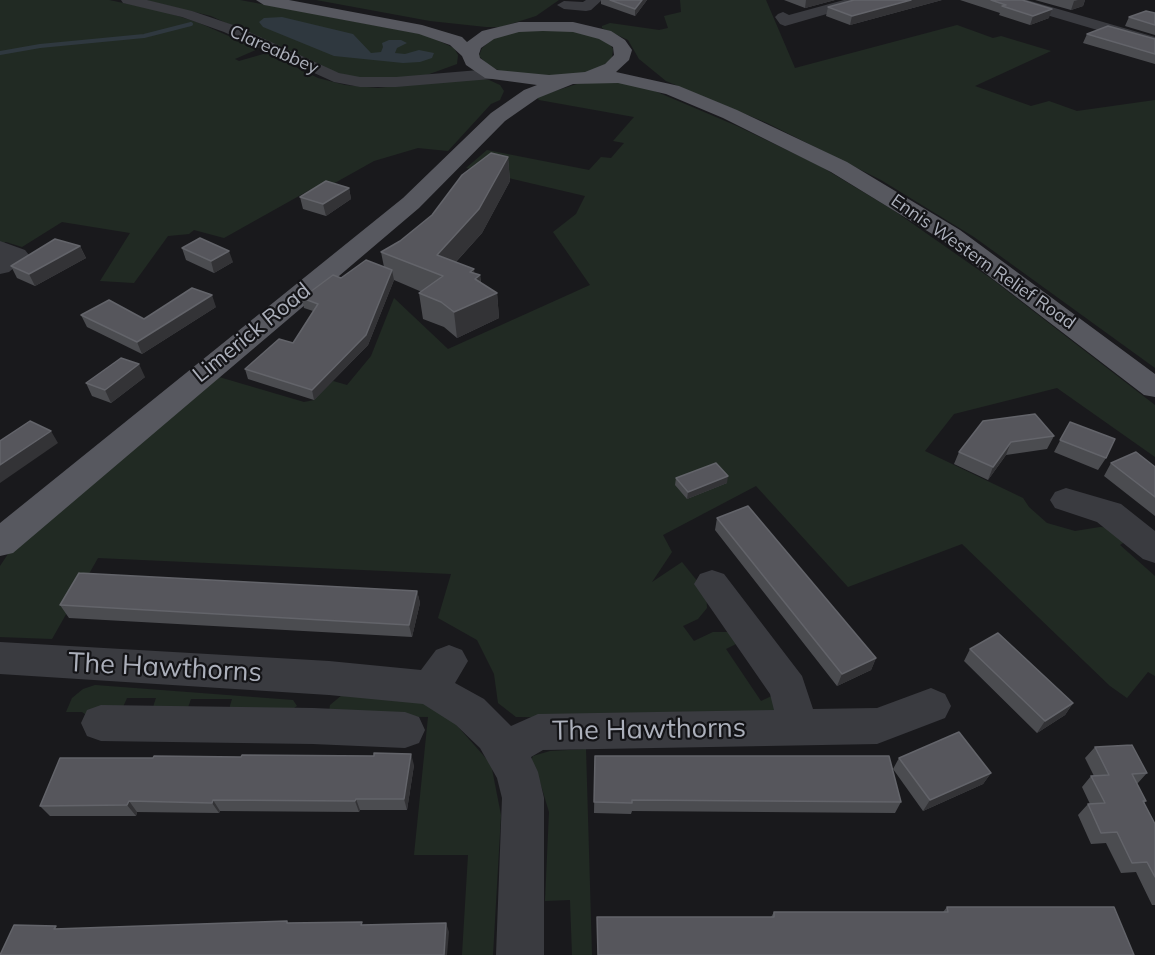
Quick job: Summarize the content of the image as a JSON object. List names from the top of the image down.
{
  "streets": {
    "main road": ["Ennis Western Relief Road", "Limerick Road"],
    "street": ["Clareabbey", "The Hawthorns"]
  }
}
